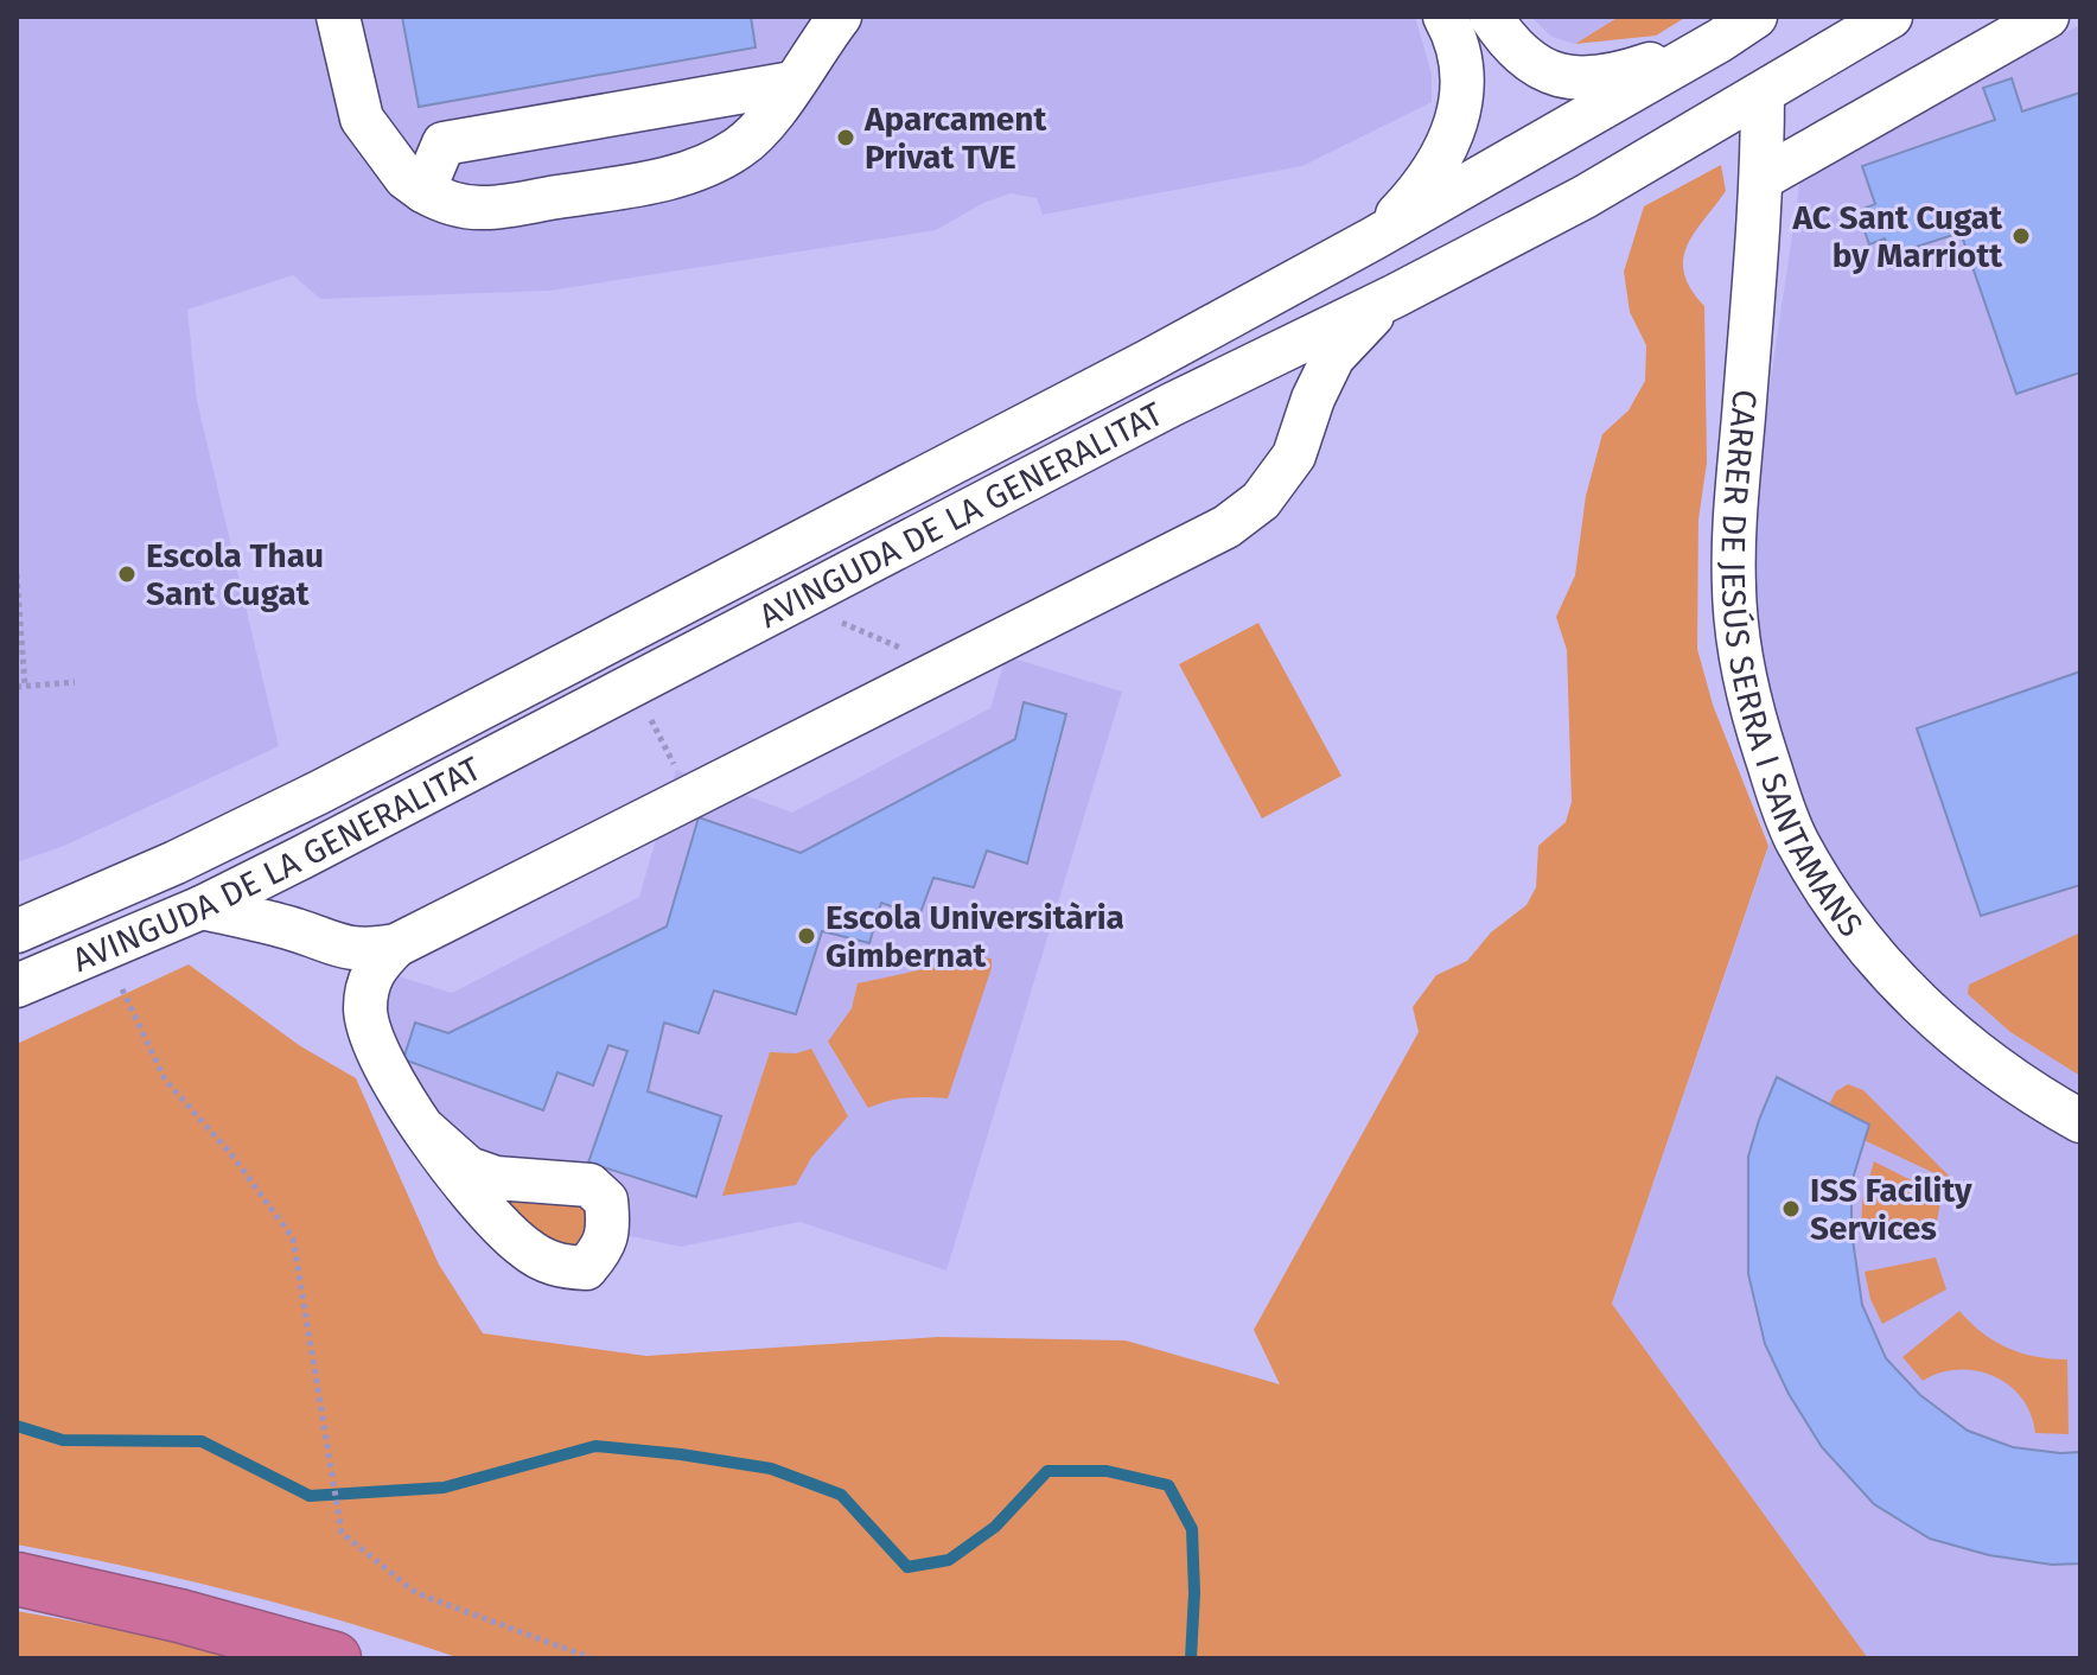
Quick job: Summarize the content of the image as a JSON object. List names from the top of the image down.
{
  "streets": {
    "street": ["AVINGUDA DE LA GENERALITAT", "CARRER DE JESÚS SERRA I SANTAMANS"]
  },
  "crossings": [
    ["AVINGUDA DE LA GENERALITAT", "CARRER DE JESÚS SERRA I SANTAMANS"]
  ],
  "places": [
    "Aparcament Privat TVE",
    "AC Sant Cugat by Marriott",
    "Escola Thau Sant Cugat",
    "Escola Universitària Gimbernat",
    "ISS Facility Services"
  ]
}
